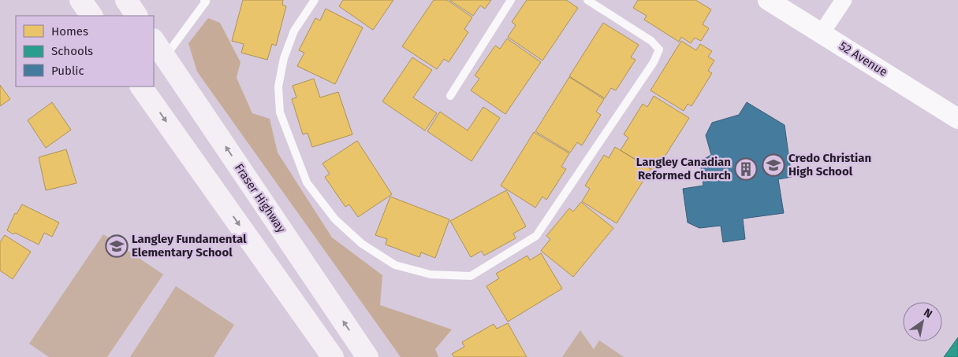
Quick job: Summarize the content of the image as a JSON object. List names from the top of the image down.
{
  "streets": {
    "main road": ["Fraser Highway"],
    "street": ["52 Avenue"]
  },
  "places": {
    "school or university": ["Credo Christian High School", "Langley Fundamental Elementary School"],
    "building": ["Langley Canadian Reformed Church"]
  },
  "legend": ["Homes", "Schools", "Public"],
  "north": "top right"
}
